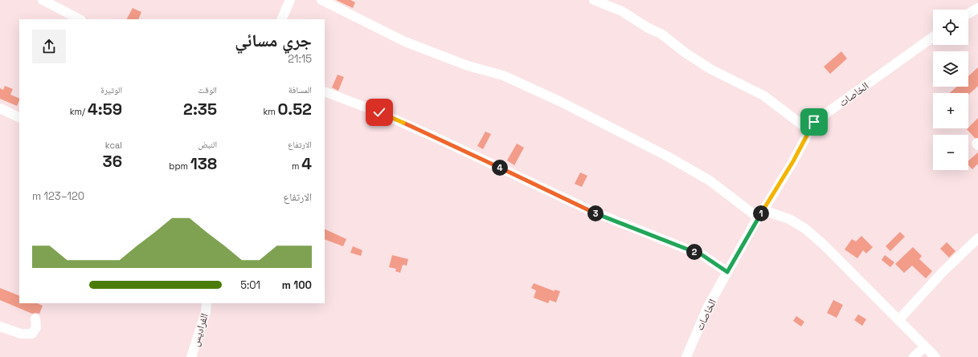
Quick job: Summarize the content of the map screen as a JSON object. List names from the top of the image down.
{
  "streets": {
    "street": ["الخاصات", "الفراديس"]
  },
  "page": {
    "map_buttons": ["+", "−"],
    "heading": ["جري مسائي", "21:15"],
    "stats": [
      ["المسافة", "0.52 km"],
      ["الوقت", "2:35"],
      ["الوتيرة", "4:59 /km"],
      ["الارتفاع", "4 m"],
      ["النبض", "138 bpm"],
      ["kcal", "36"]
    ],
    "pins": [
      "4",
      "1",
      "3",
      "2"
    ],
    "chart": ["الارتفاع", "120–123 m"],
    "list": [
      {
        "name": "100 m",
        "note": "5:01"
      }
    ]
  }
}
